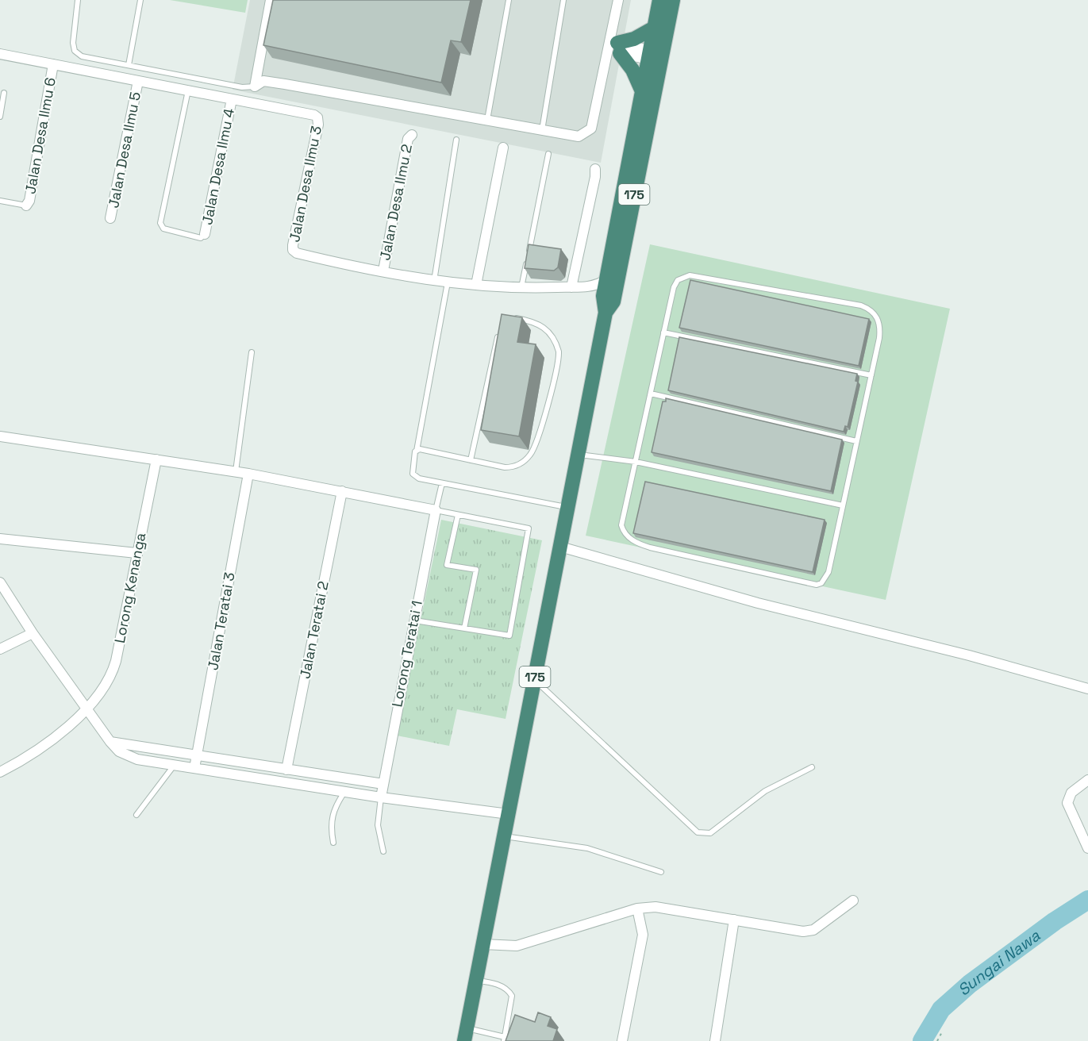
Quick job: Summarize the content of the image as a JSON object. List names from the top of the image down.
{
  "streets": {
    "highway": ["175"],
    "street": [
      "Jalan Desa Ilmu 6",
      "Jalan Desa Ilmu 5",
      "Jalan Desa Ilmu 4",
      "Jalan Desa Ilmu 3",
      "Jalan Desa Ilmu 2",
      "Lorong Kenanga",
      "Jalan Teratai 3",
      "Jalan Teratai 2",
      "Lorong Teratai 1"
    ]
  },
  "crossings": [
    ["Jalan Desa Ilmu 4", "Jalan Desa Ilmu 3"],
    ["Jalan Desa Ilmu 3", "Jalan Desa Ilmu 2"]
  ],
  "water": ["Sungai Nawa"]
}
